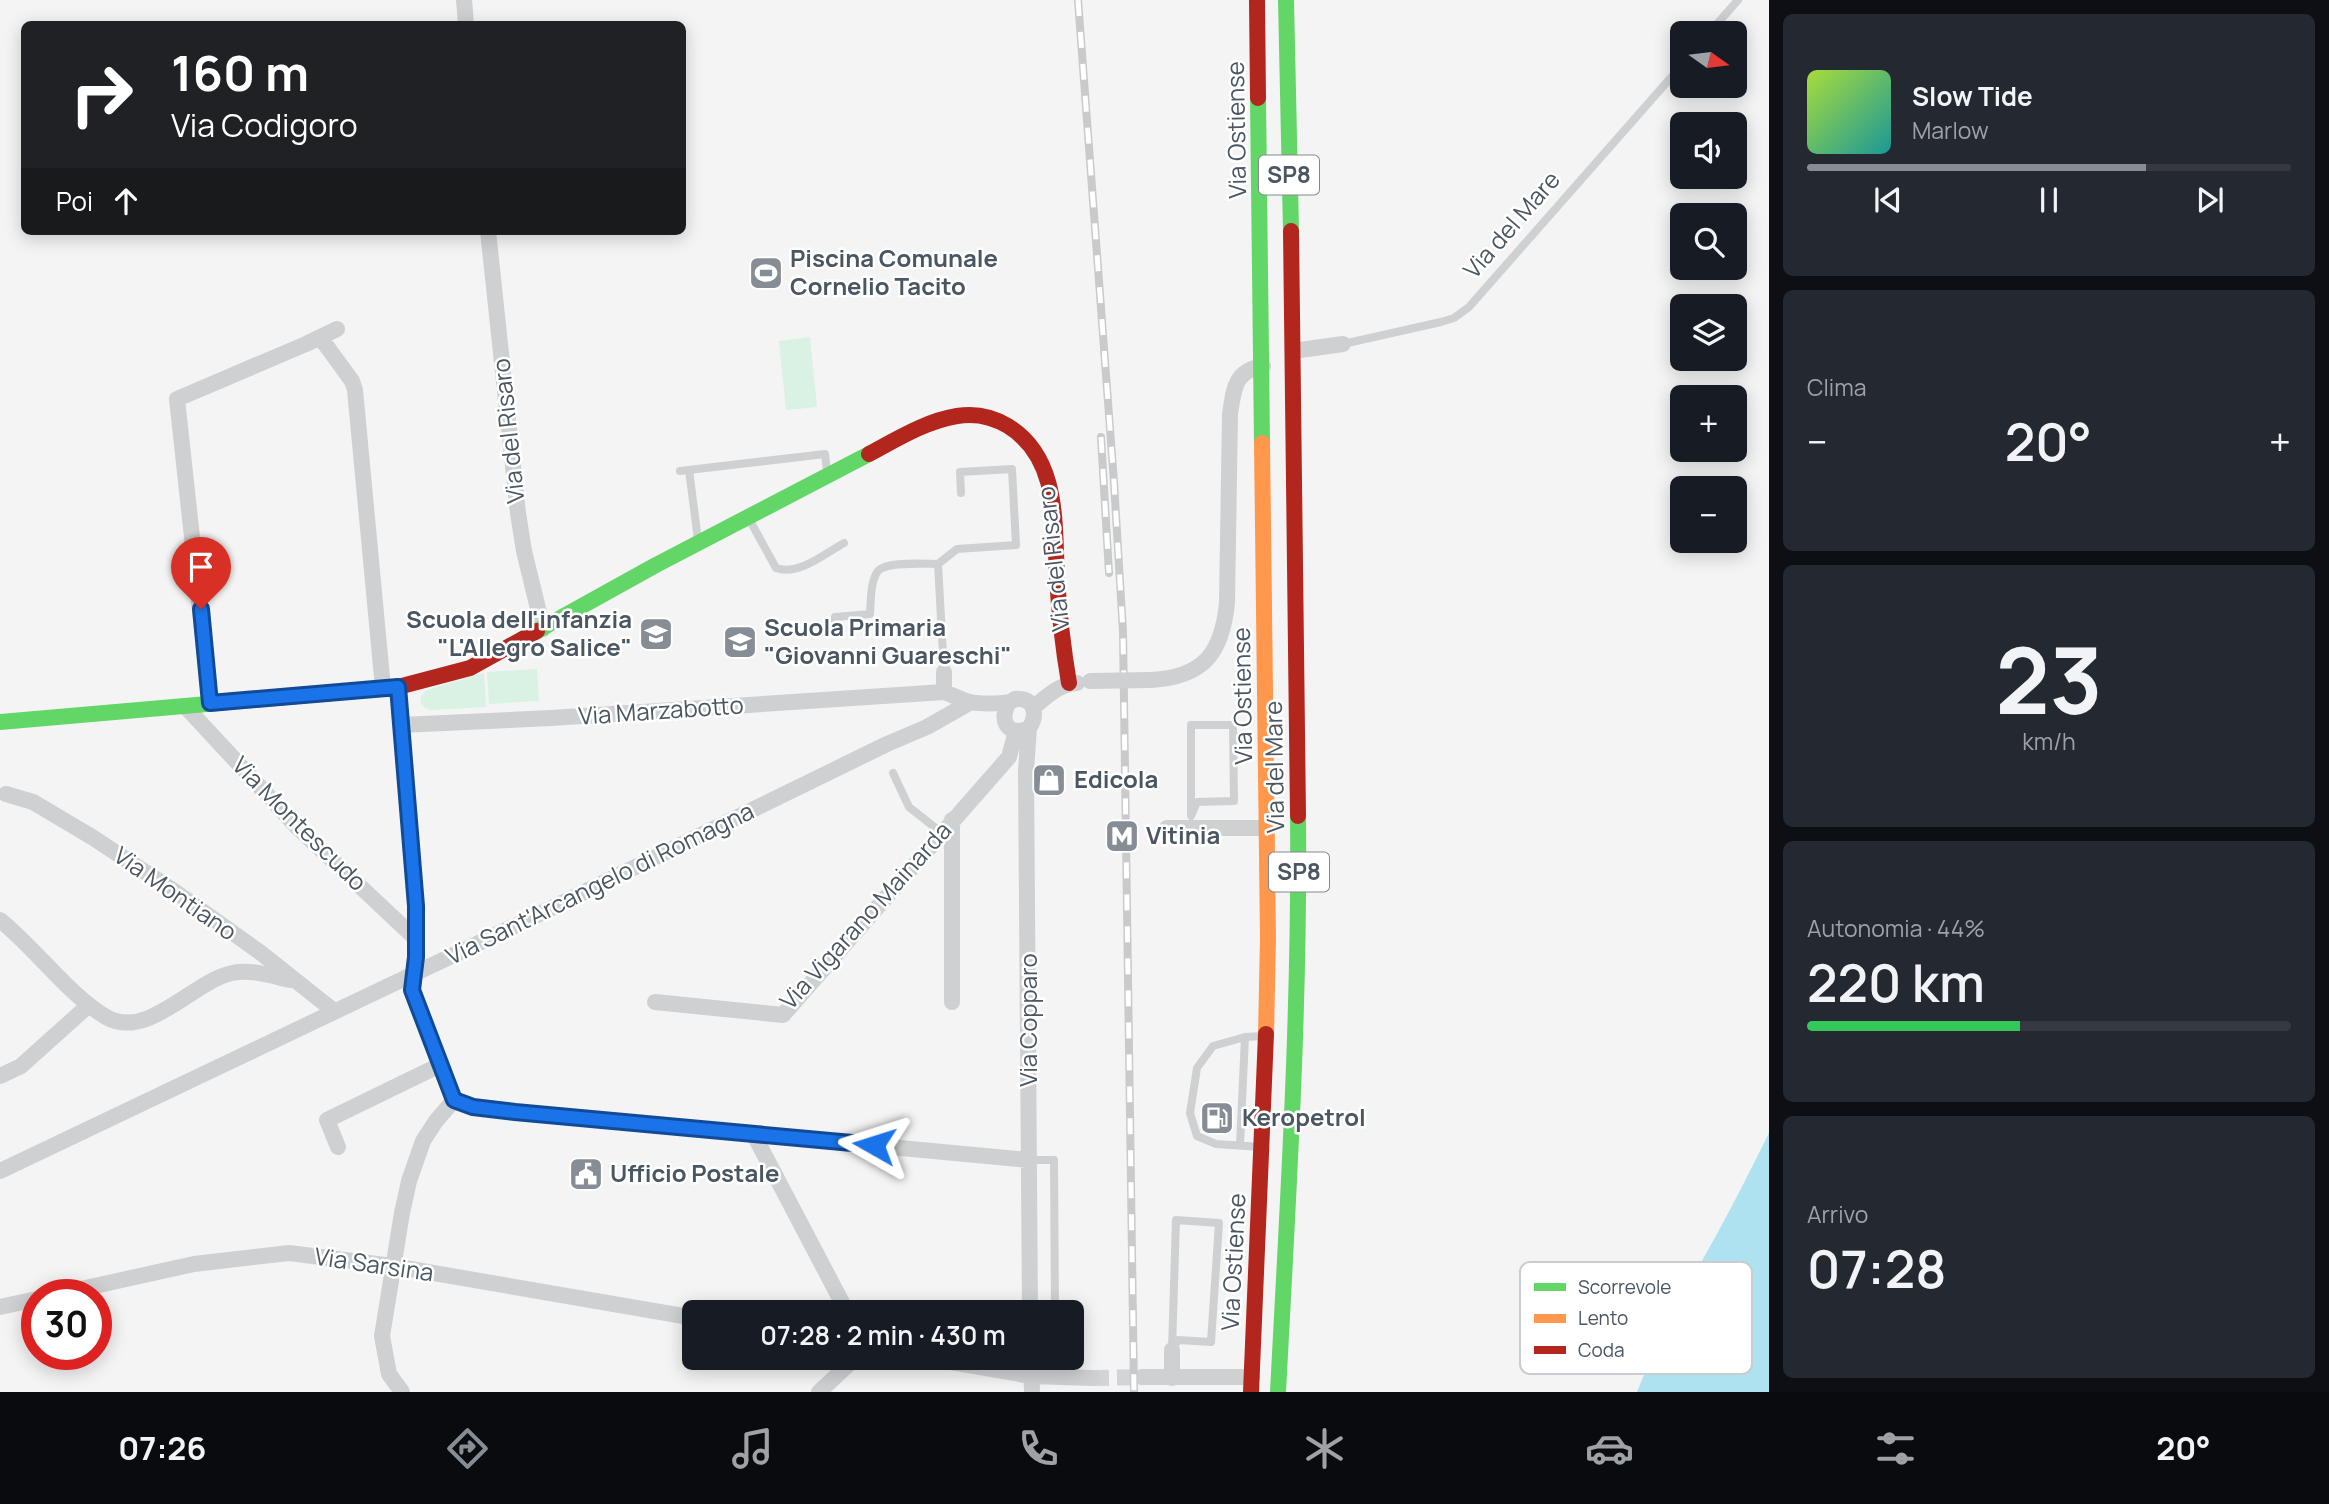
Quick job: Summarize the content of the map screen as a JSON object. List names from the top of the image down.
{
  "streets": {
    "main road": [
      "Via Ostiense",
      "SP8",
      "Via del Mare",
      "Via del Risaro"
    ],
    "street": [
      "Via Marzabotto",
      "Via Montescudo",
      "Via Sant'Arcangelo di Romagna",
      "Via Montiano",
      "Via Vigarano Mainarda",
      "Via Copparo",
      "Via Sarsina"
    ]
  },
  "crossings": [
    ["Via del Risaro", "Via Montescudo"],
    ["Via Sant'Arcangelo di Romagna", "Via Montiano"],
    ["Via Vigarano Mainarda", "Via Copparo"]
  ],
  "places": {
    "sports": ["Piscina Comunale Cornelio Tacito"],
    "school or university": ["Scuola dell'infanzia \"L'Allegro Salice\"", "Scuola Primaria \"Giovanni Guareschi\""],
    "shop": ["Edicola"],
    "metro station": ["Vitinia"],
    "fuel station": ["Keropetrol"],
    "public building": ["Ufficio Postale"]
  },
  "legend": ["Scorrevole", "Lento", "Coda"],
  "north": "right",
  "page": {
    "map_buttons": ["+", "−"],
    "turn": ["160 m", "Via Codigoro"],
    "song": ["Slow Tide", "Marlow"],
    "then": "Poi",
    "tile": [
      "Clima",
      ["23", "km/h"],
      ["Autonomia · 44%", "220 km"],
      ["Arrivo", "07:28"]
    ],
    "heat": ["−", "20°", "+"],
    "limit": "30",
    "trip": "07:28 · 2 min · 430 m",
    "tabs": ["07:26", "20°"]
  }
}
